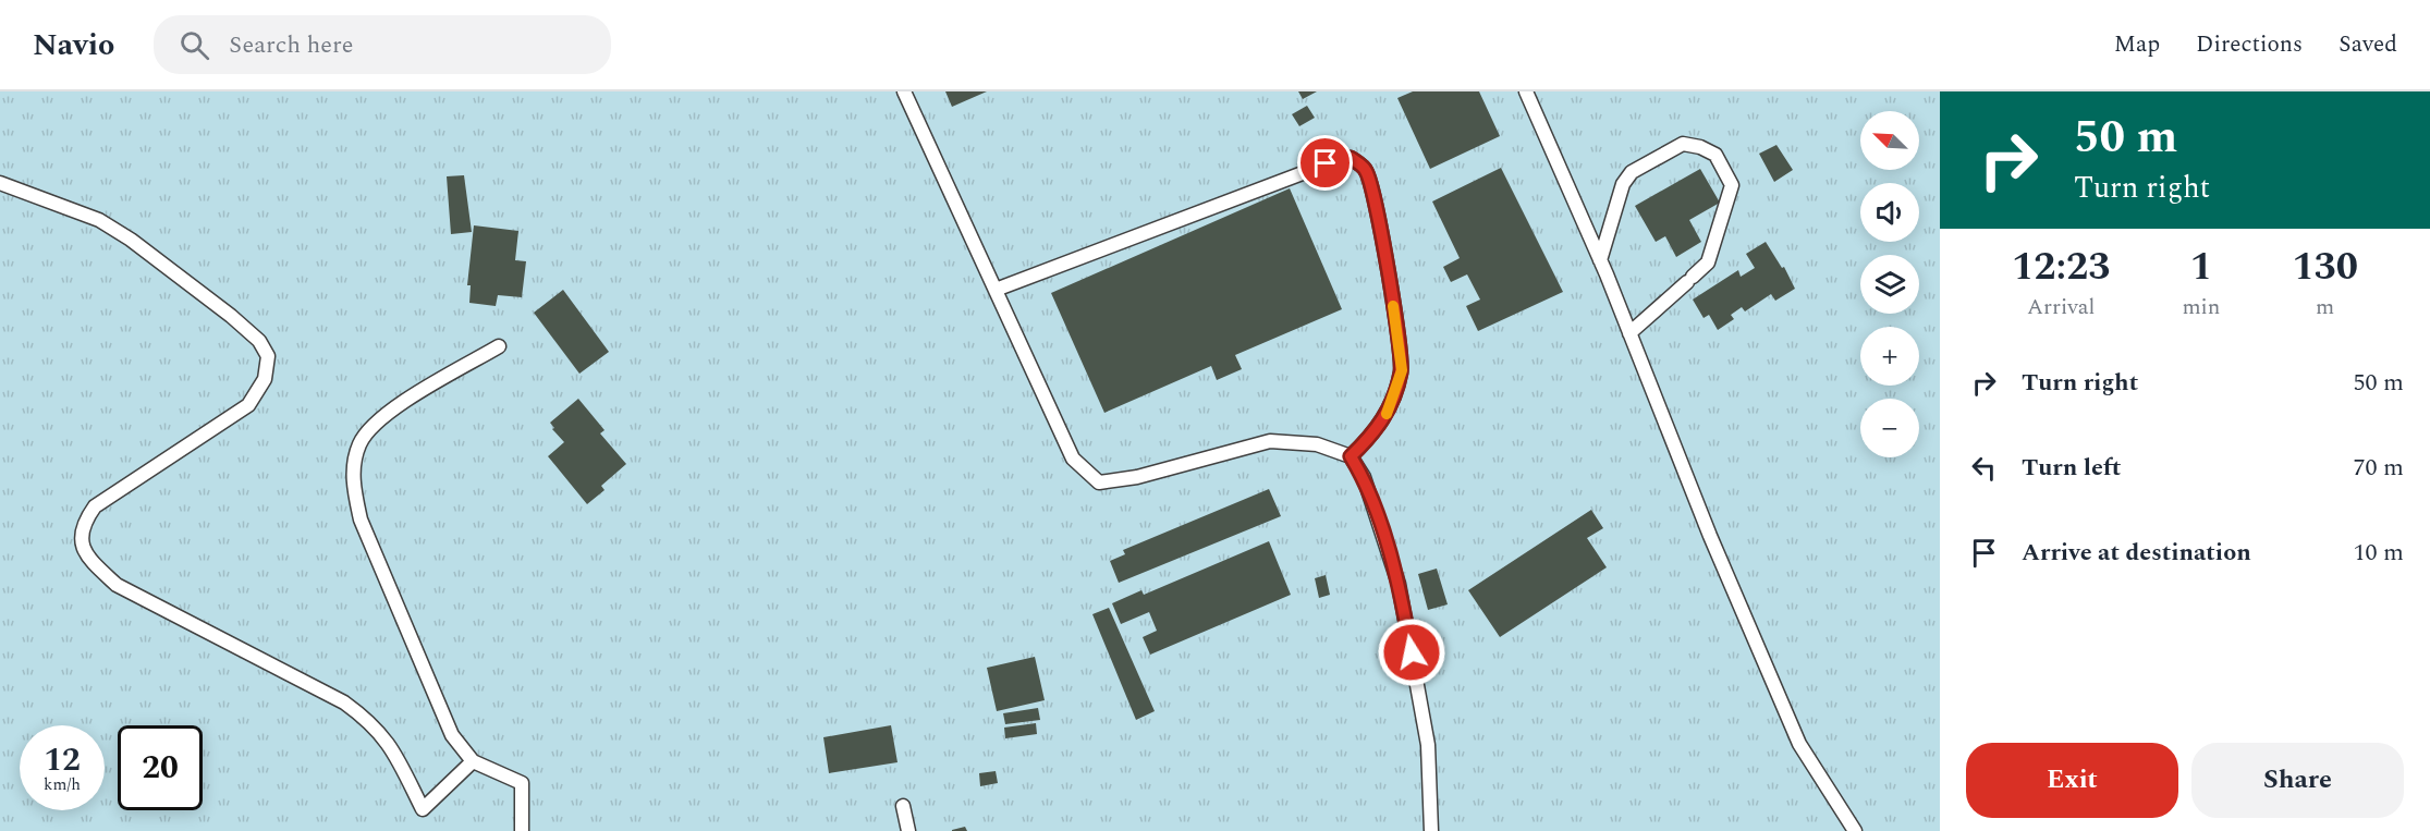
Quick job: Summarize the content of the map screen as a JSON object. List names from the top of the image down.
{
  "north": "top left",
  "page": {
    "header": "Navio",
    "search": "Search here",
    "nav": ["Map", "Directions", "Saved"],
    "turn": ["50 m", "Turn right"],
    "map_buttons": ["+", "−"],
    "eta": [
      "12:23",
      "Arrival",
      "1",
      "min",
      "130",
      "m"
    ],
    "list": [
      {
        "name": "Turn right",
        "value": "50 m"
      },
      {
        "name": "Turn left",
        "value": "70 m"
      },
      {
        "name": "Arrive at destination",
        "value": "10 m"
      }
    ],
    "speed": "12 km/h",
    "limit": "20",
    "buttons": ["Exit", "Share"]
  }
}
